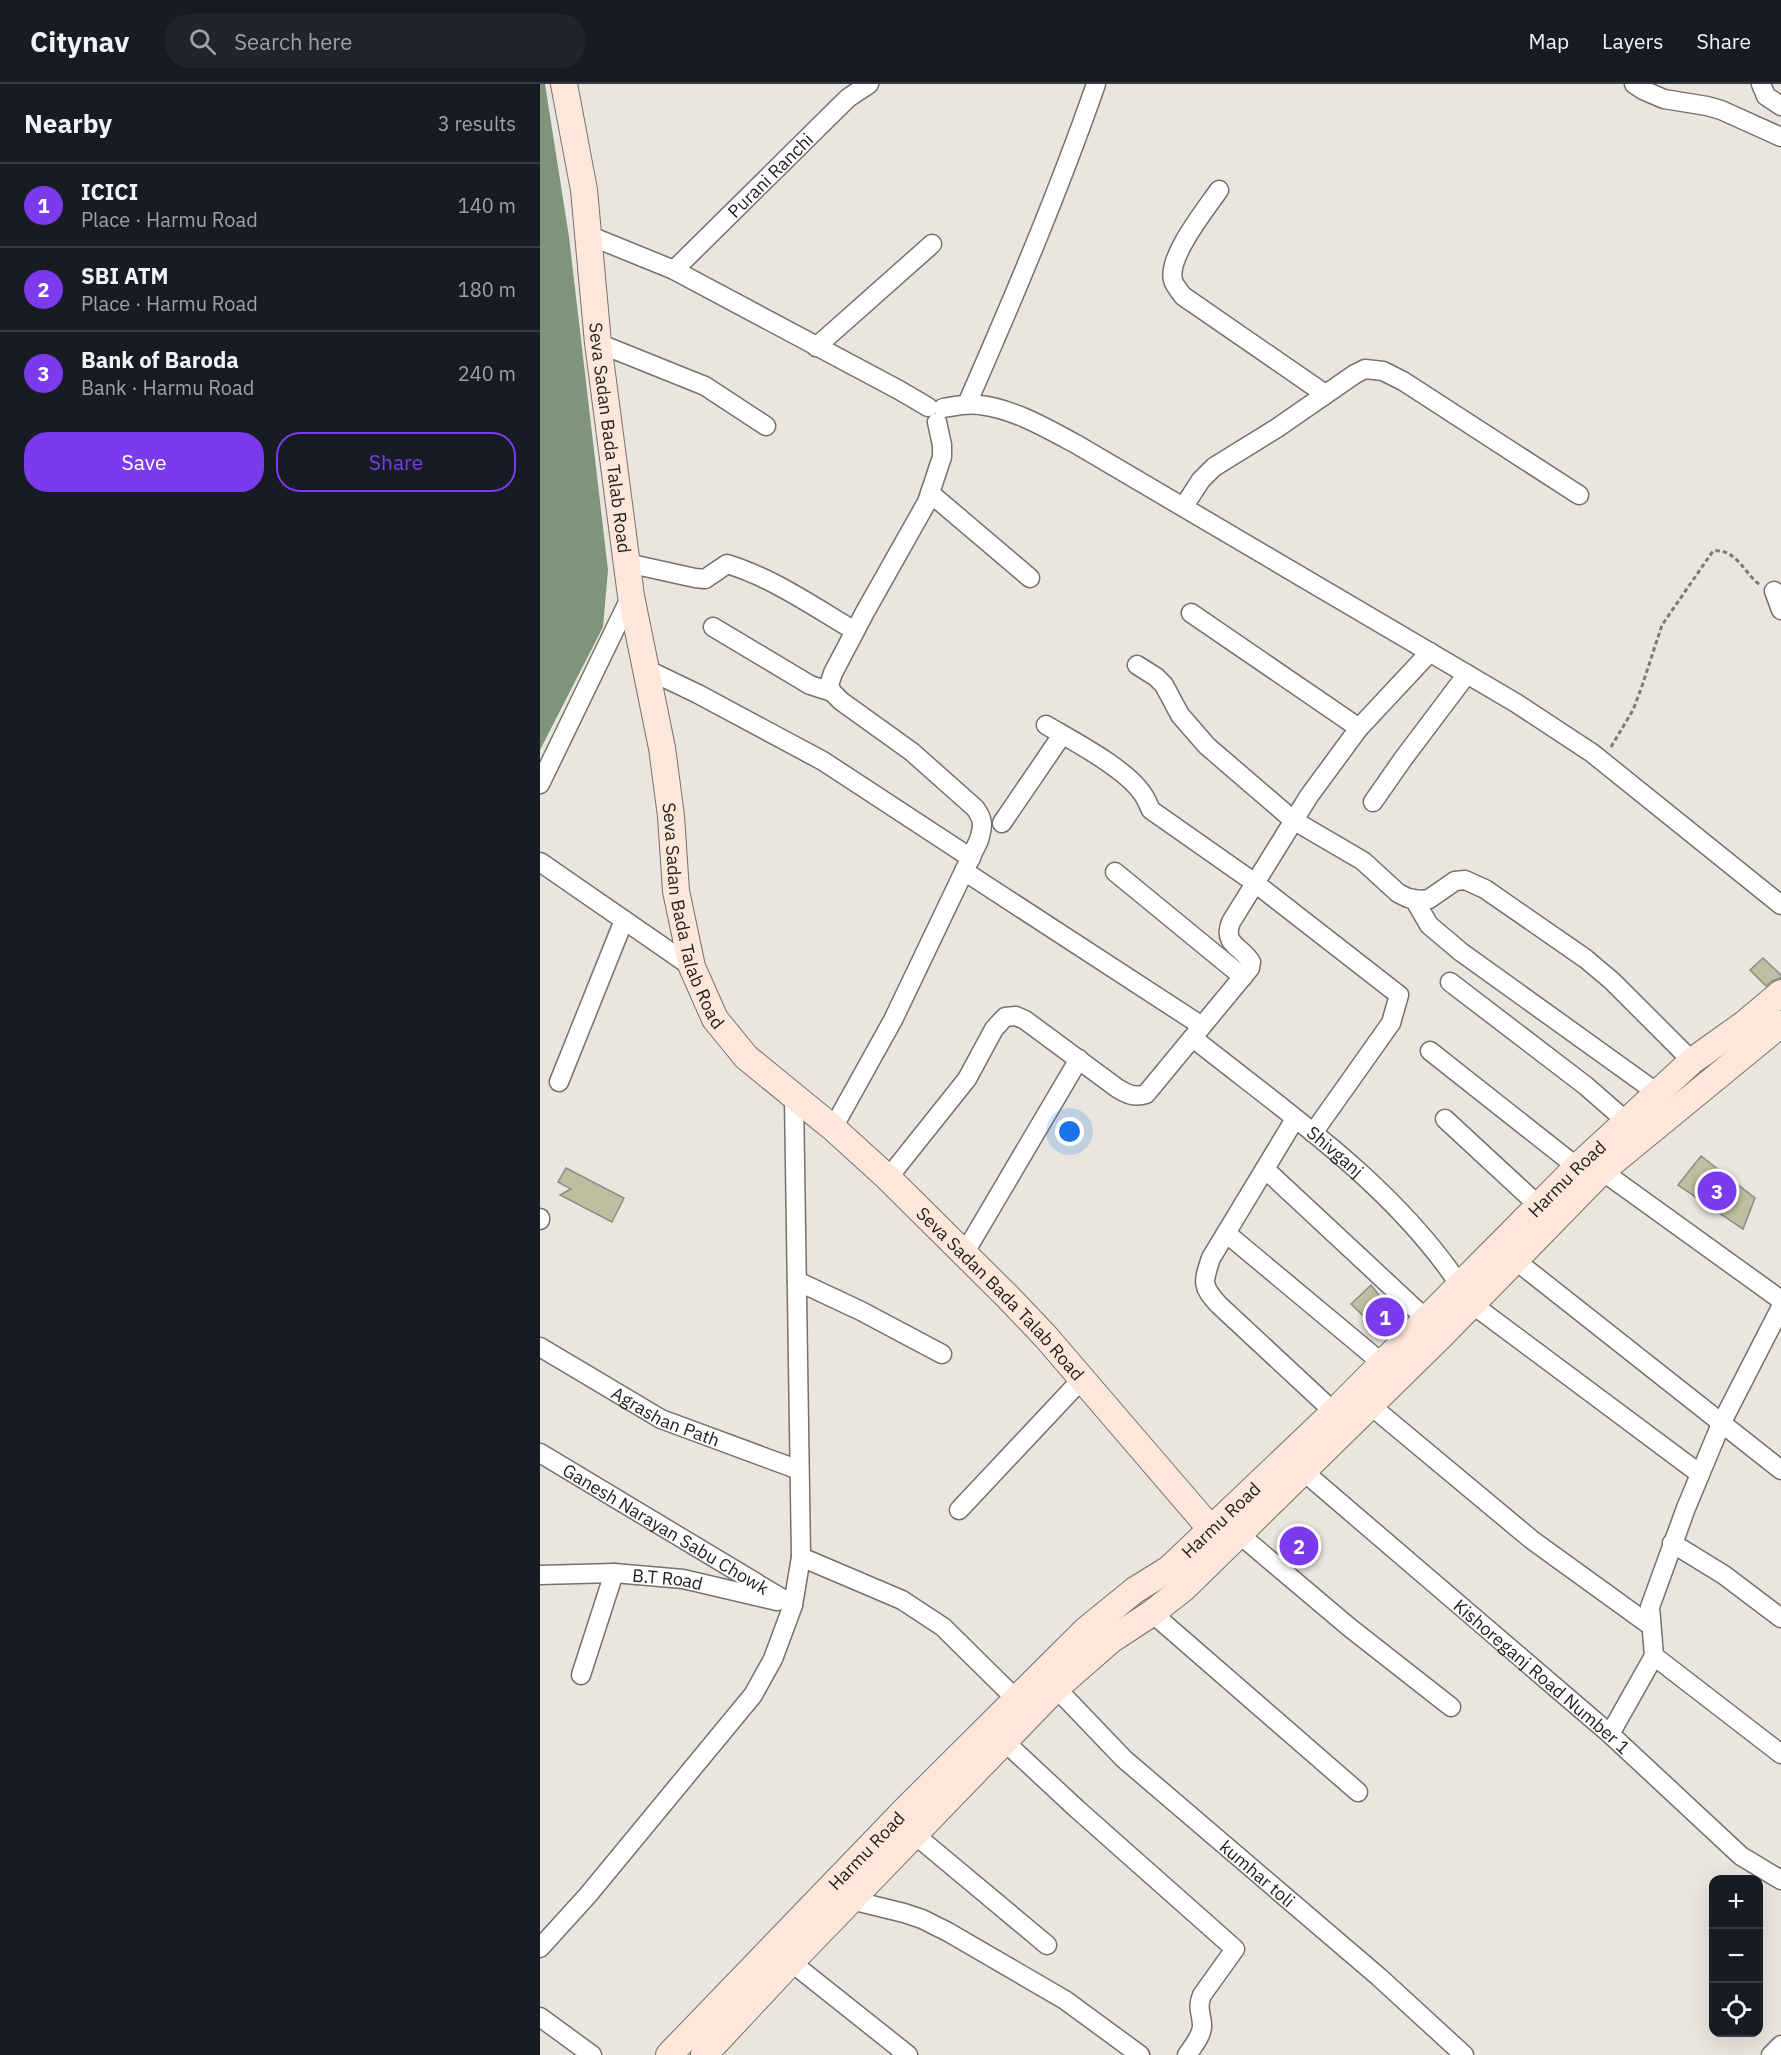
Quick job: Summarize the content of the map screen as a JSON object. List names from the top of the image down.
{
  "streets": {
    "main road": ["Seva Sadan Bada Talab Road", "Harmu Road"],
    "street": [
      "Purani Ranchi",
      "Shivganj",
      "Agrashan Path",
      "Ganesh Narayan Sabu Chowk",
      "B.T Road",
      "Kishoreganj Road Number 1",
      "kumhar toli"
    ]
  },
  "crossings": [
    ["Seva Sadan Bada Talab Road", "Shivganj"],
    ["Seva Sadan Bada Talab Road", "Harmu Road"],
    ["Shivganj", "Harmu Road"],
    ["Harmu Road", "Kishoreganj Road Number 1"],
    ["Harmu Road", "kumhar toli"],
    ["Ganesh Narayan Sabu Chowk", "B.T Road"]
  ],
  "page": {
    "header": "Citynav",
    "search": "Search here",
    "nav": ["Map", "Layers", "Share"],
    "heading": ["Nearby", "3 results"],
    "list": [
      {
        "mark": "1",
        "name": "ICICI",
        "note": "Place · Harmu Road",
        "value": "140 m"
      },
      {
        "mark": "2",
        "name": "SBI ATM",
        "note": "Place · Harmu Road",
        "value": "180 m"
      },
      {
        "mark": "3",
        "name": "Bank of Baroda",
        "note": "Bank · Harmu Road",
        "value": "240 m"
      }
    ],
    "buttons": ["Save", "Share"],
    "pins": ["3", "1", "2"],
    "map_buttons": ["+", "−"]
  }
}
